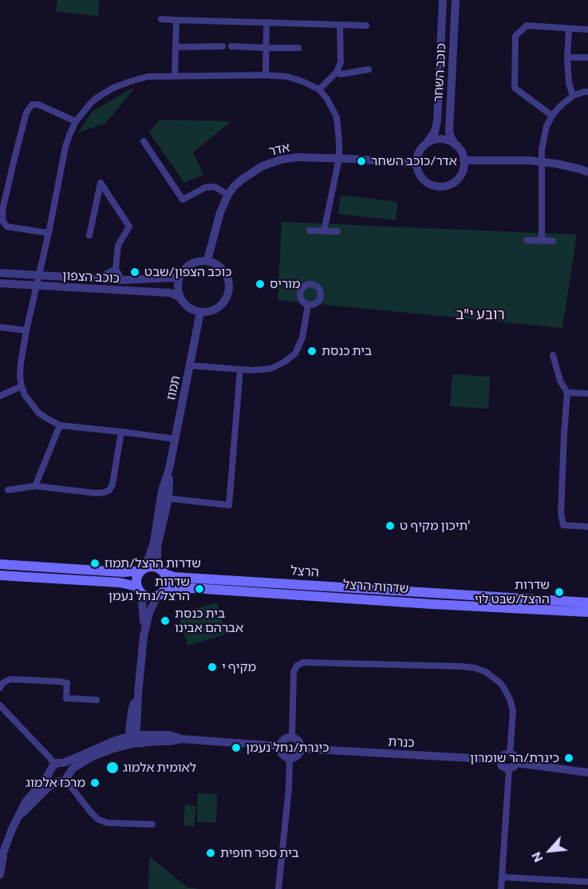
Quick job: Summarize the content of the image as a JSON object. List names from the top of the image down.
{
  "streets": {
    "main road": ["הרצל", "שדרות הרצל"],
    "street": [
      "כוכב השחר",
      "אדר",
      "כוכב הצפון",
      "תמוז",
      "כנרת"
    ]
  },
  "crossings": [
    ["כוכב השחר", "אדר"],
    ["אדר", "כוכב הצפון"],
    ["אדר", "תמוז"],
    ["כוכב הצפון", "תמוז"],
    ["תמוז", "הרצל"],
    ["תמוז", "שדרות הרצל"],
    ["הרצל", "שדרות הרצל"]
  ],
  "districts": ["רובע י\"ב"],
  "places": [
    "אדר/כוכב השחר",
    "כוכב הצפון/שבט",
    "מוריס",
    "בית כנסת",
    "תיכון מקיף ט'",
    "שדרות הרצל/תמוז",
    "שדרות הרצל/נחל נעמן",
    "שדרות הרצל/שבט לוי",
    "בית כנסת אברהם אבינו",
    "מקיף י",
    "כינרת/נחל נעמן",
    "כינרת/הר שומרון",
    "לאומית אלמוג",
    "מרכז אלמוג",
    "בית ספר חופית"
  ],
  "north": "bottom left"
}
